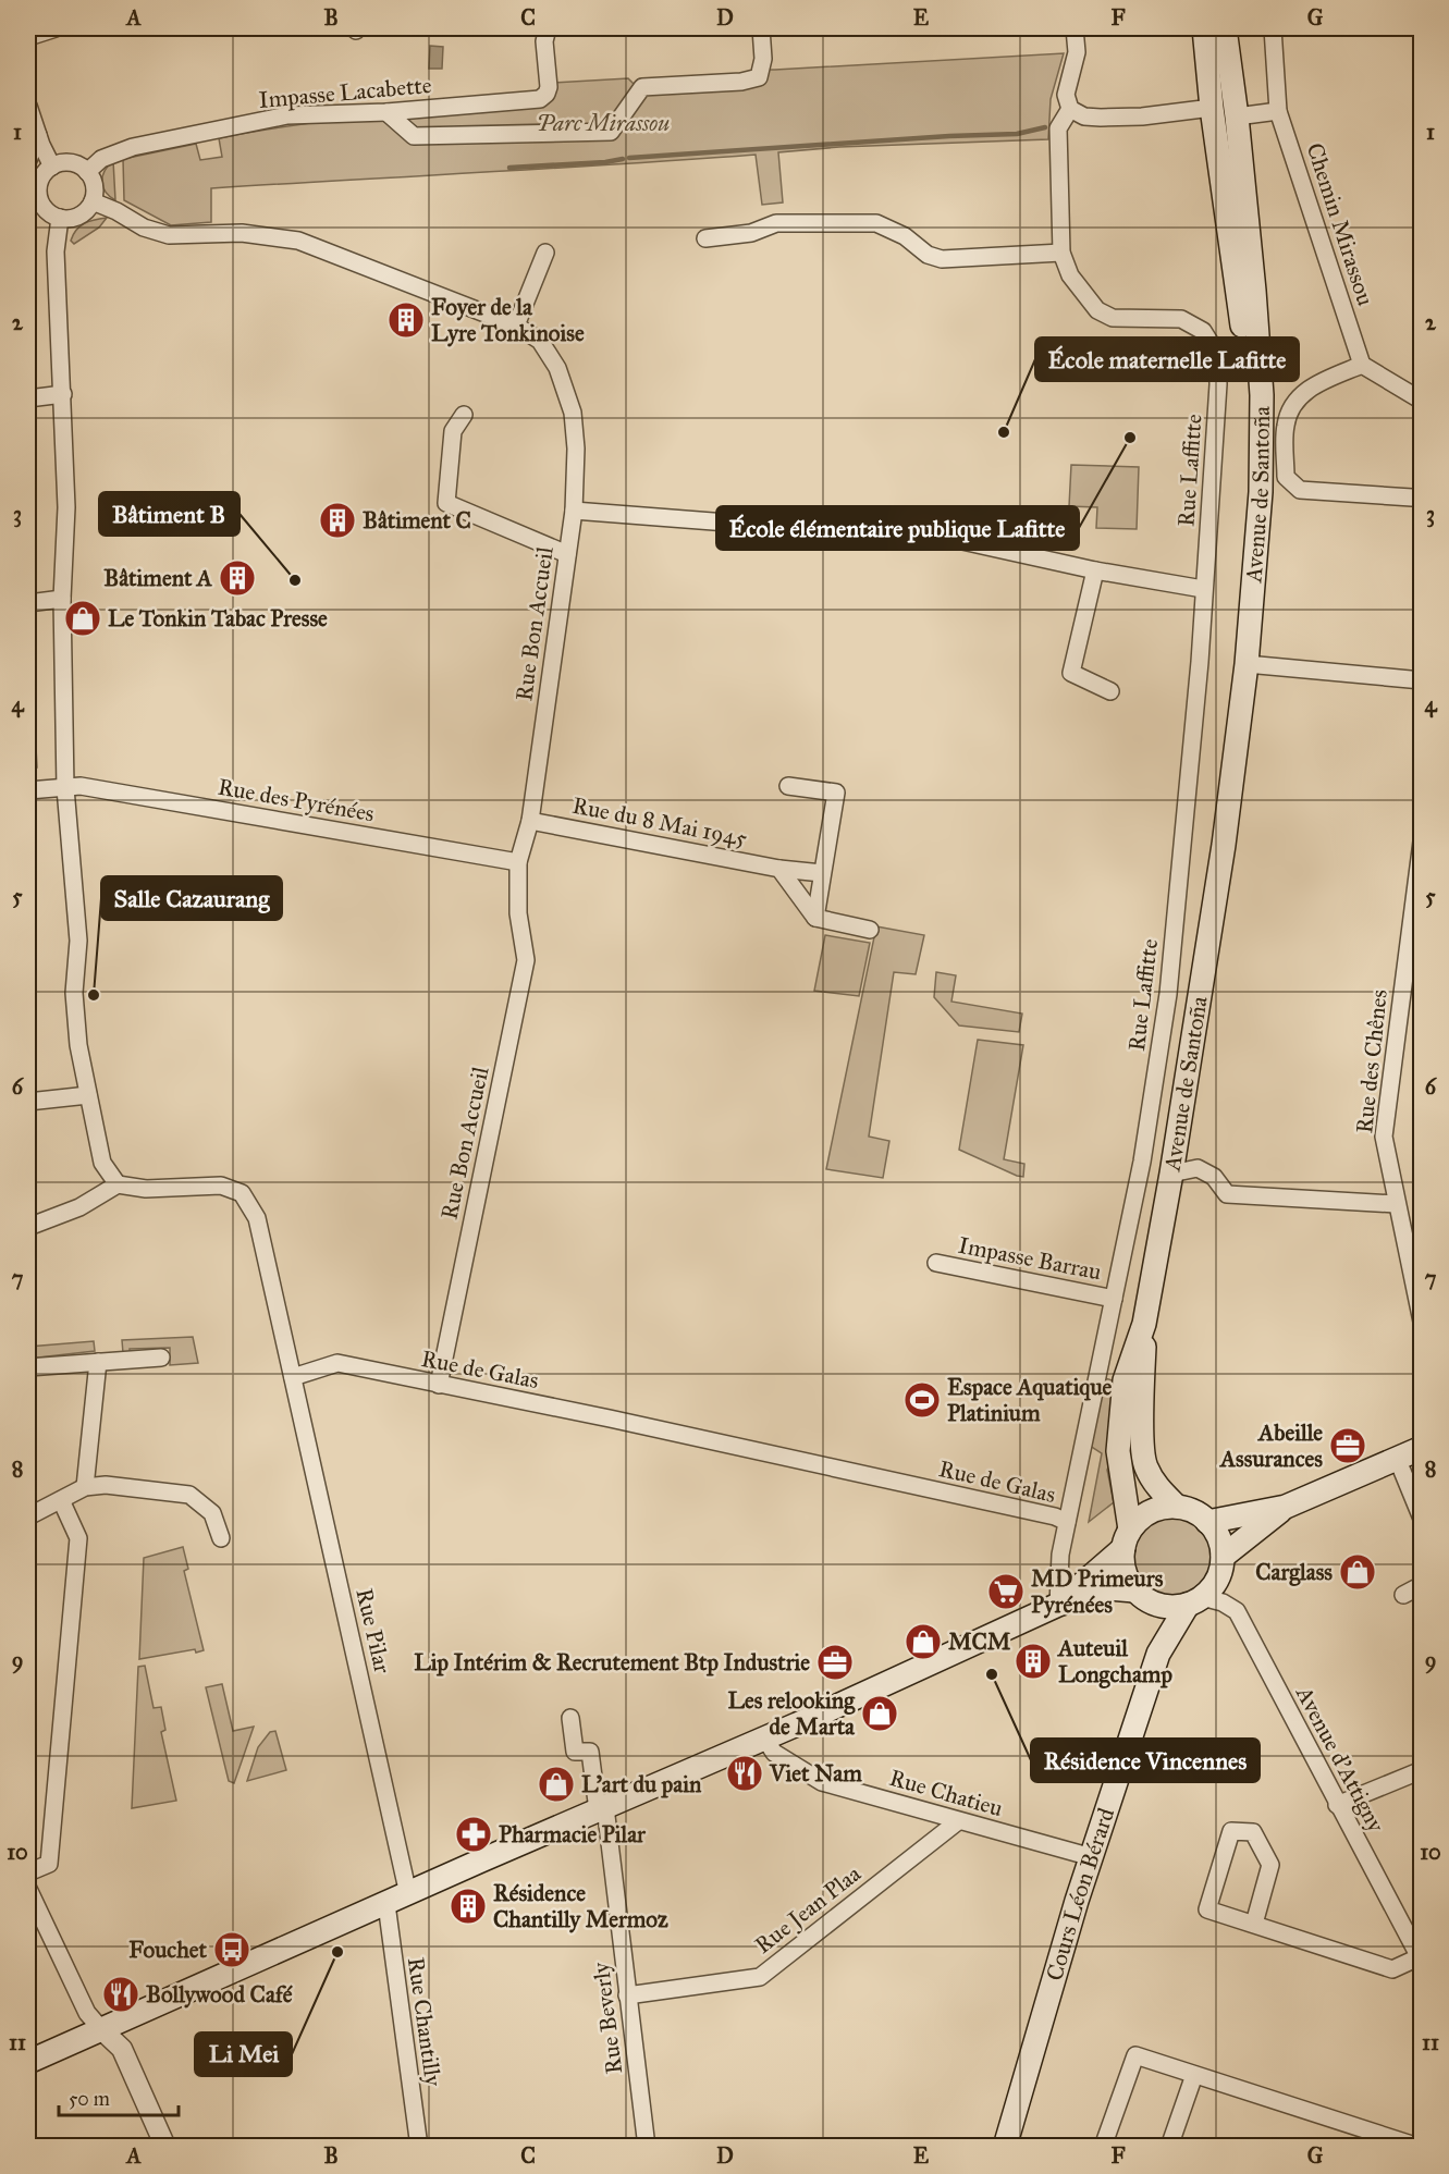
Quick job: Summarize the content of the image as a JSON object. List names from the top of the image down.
{
  "streets": {
    "main road": ["Avenue de Santoña", "Cours Léon Bérard"],
    "street": [
      "Impasse Lacabette",
      "Chemin Mirassou",
      "Rue Laffitte",
      "Rue Bon Accueil",
      "Rue des Pyrénées",
      "Rue du 8 Mai 1945",
      "Rue des Chênes",
      "Impasse Barrau",
      "Rue de Galas",
      "Rue Pilar",
      "Avenue d'Attigny",
      "Rue Chatieu",
      "Rue Jean Plaa",
      "Rue Beverly",
      "Rue Chantilly"
    ]
  },
  "crossings": [
    ["Impasse Lacabette", "Rue Bon Accueil"],
    ["Rue Laffitte", "Impasse Barrau"],
    ["Rue Laffitte", "Rue de Galas"],
    ["Avenue de Santoña", "Avenue d'Attigny"],
    ["Avenue de Santoña", "Cours Léon Bérard"],
    ["Rue Bon Accueil", "Rue des Pyrénées"],
    ["Rue Bon Accueil", "Rue du 8 Mai 1945"],
    ["Rue Bon Accueil", "Rue de Galas"],
    ["Rue de Galas", "Rue Pilar"],
    ["Avenue d'Attigny", "Cours Léon Bérard"],
    ["Rue Chatieu", "Cours Léon Bérard"],
    ["Rue Chatieu", "Rue Jean Plaa"],
    ["Rue Jean Plaa", "Rue Beverly"]
  ],
  "parks": ["Parc Mirassou"],
  "places": {
    "building": [
      "Foyer de la Lyre Tonkinoise",
      "Bâtiment C",
      "Bâtiment A",
      "Auteuil Longchamp",
      "Résidence Chantilly Mermoz"
    ],
    "other": [
      "École maternelle Lafitte",
      "École élémentaire publique Lafitte",
      "Bâtiment B",
      "Salle Cazaurang",
      "Résidence Vincennes",
      "Li Mei"
    ],
    "shop": [
      "Le Tonkin Tabac Presse",
      "Carglass",
      "MCM",
      "Les relooking de Marta",
      "L'art du pain"
    ],
    "sports": ["Espace Aquatique Platinium"],
    "office": ["Abeille Assurances", "Lip Intérim & Recrutement Btp Industrie"],
    "supermarket": ["MD Primeurs Pyrénées"],
    "restaurant": ["Viet Nam", "Bollywood Café"],
    "pharmacy": ["Pharmacie Pilar"],
    "bus stop": ["Fouchet"]
  },
  "scale_bar": "50 m",
  "grid": {
    "columns": [
      "A",
      "B",
      "C",
      "D",
      "E",
      "F",
      "G"
    ],
    "rows": [
      "1",
      "2",
      "3",
      "4",
      "5",
      "6",
      "7",
      "8",
      "9",
      "10",
      "11"
    ]
  }
}
